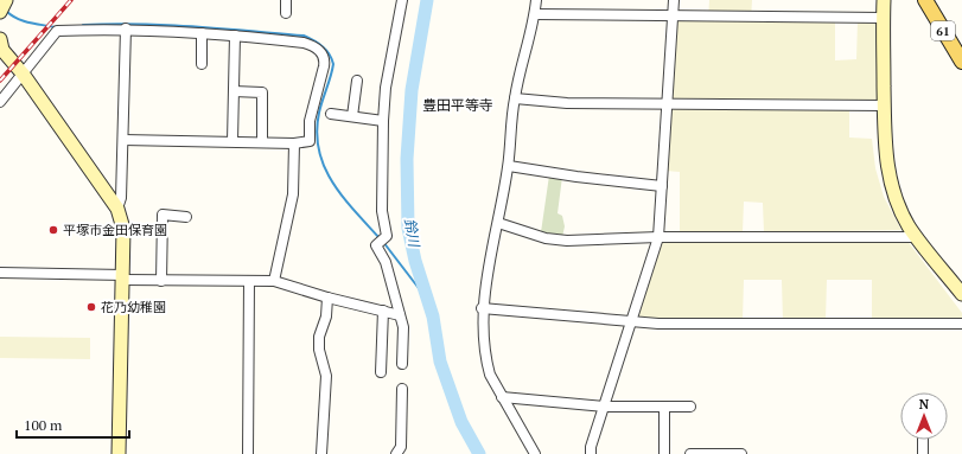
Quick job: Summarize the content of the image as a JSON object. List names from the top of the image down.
{
  "streets": {
    "main road": ["61"]
  },
  "districts": ["豊田平等寺"],
  "water": ["鈴川"],
  "places": ["平塚市金田保育園", "花乃幼稚園"],
  "scale_bar": "100 m",
  "north": "top"
}
